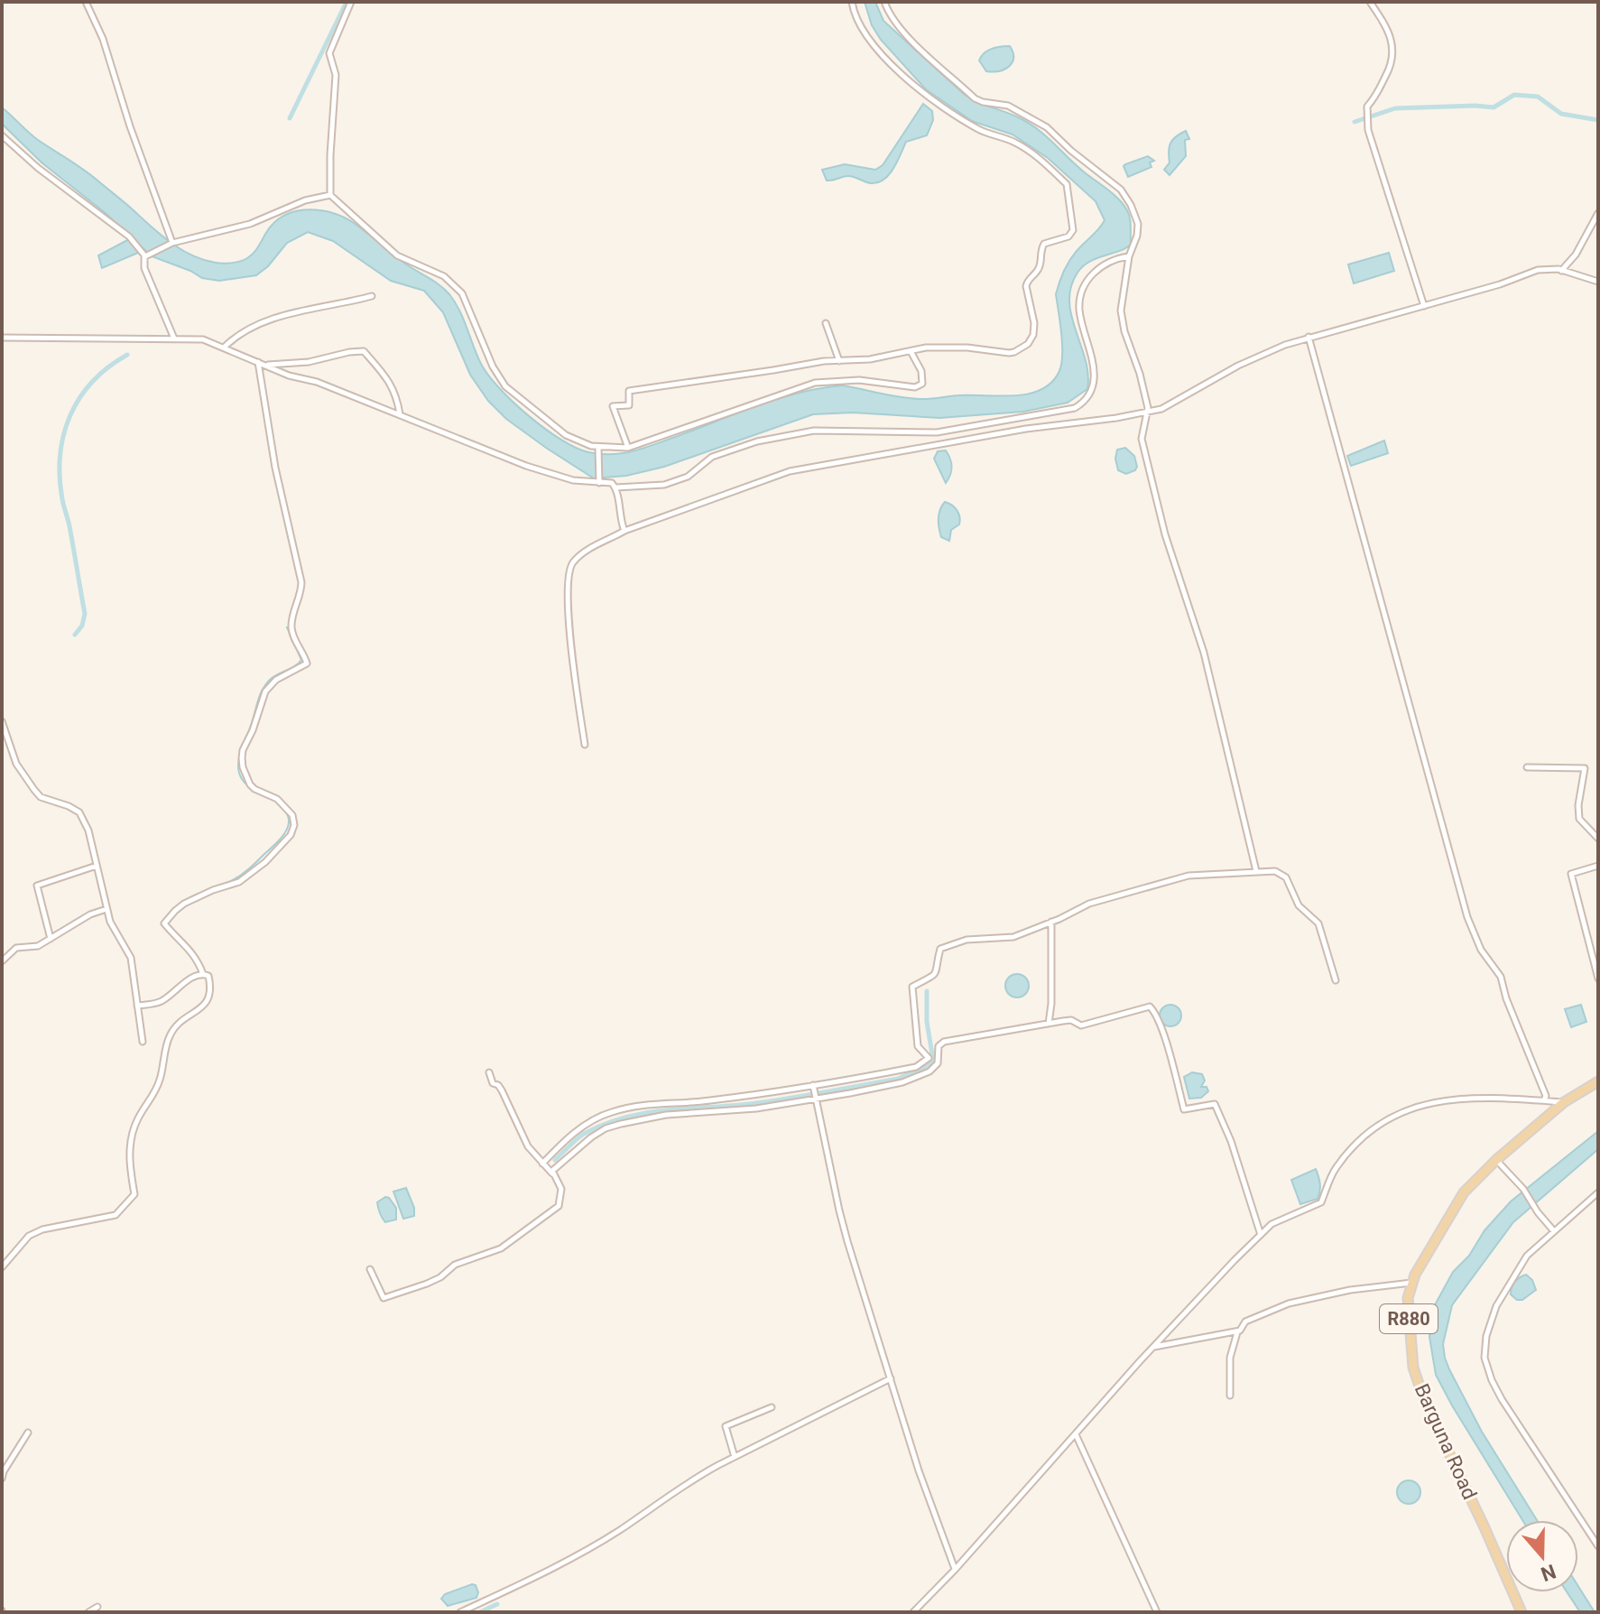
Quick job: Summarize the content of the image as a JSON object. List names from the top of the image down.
{
  "streets": {
    "main road": ["R880", "Barguna Road"]
  },
  "north": "bottom"
}
